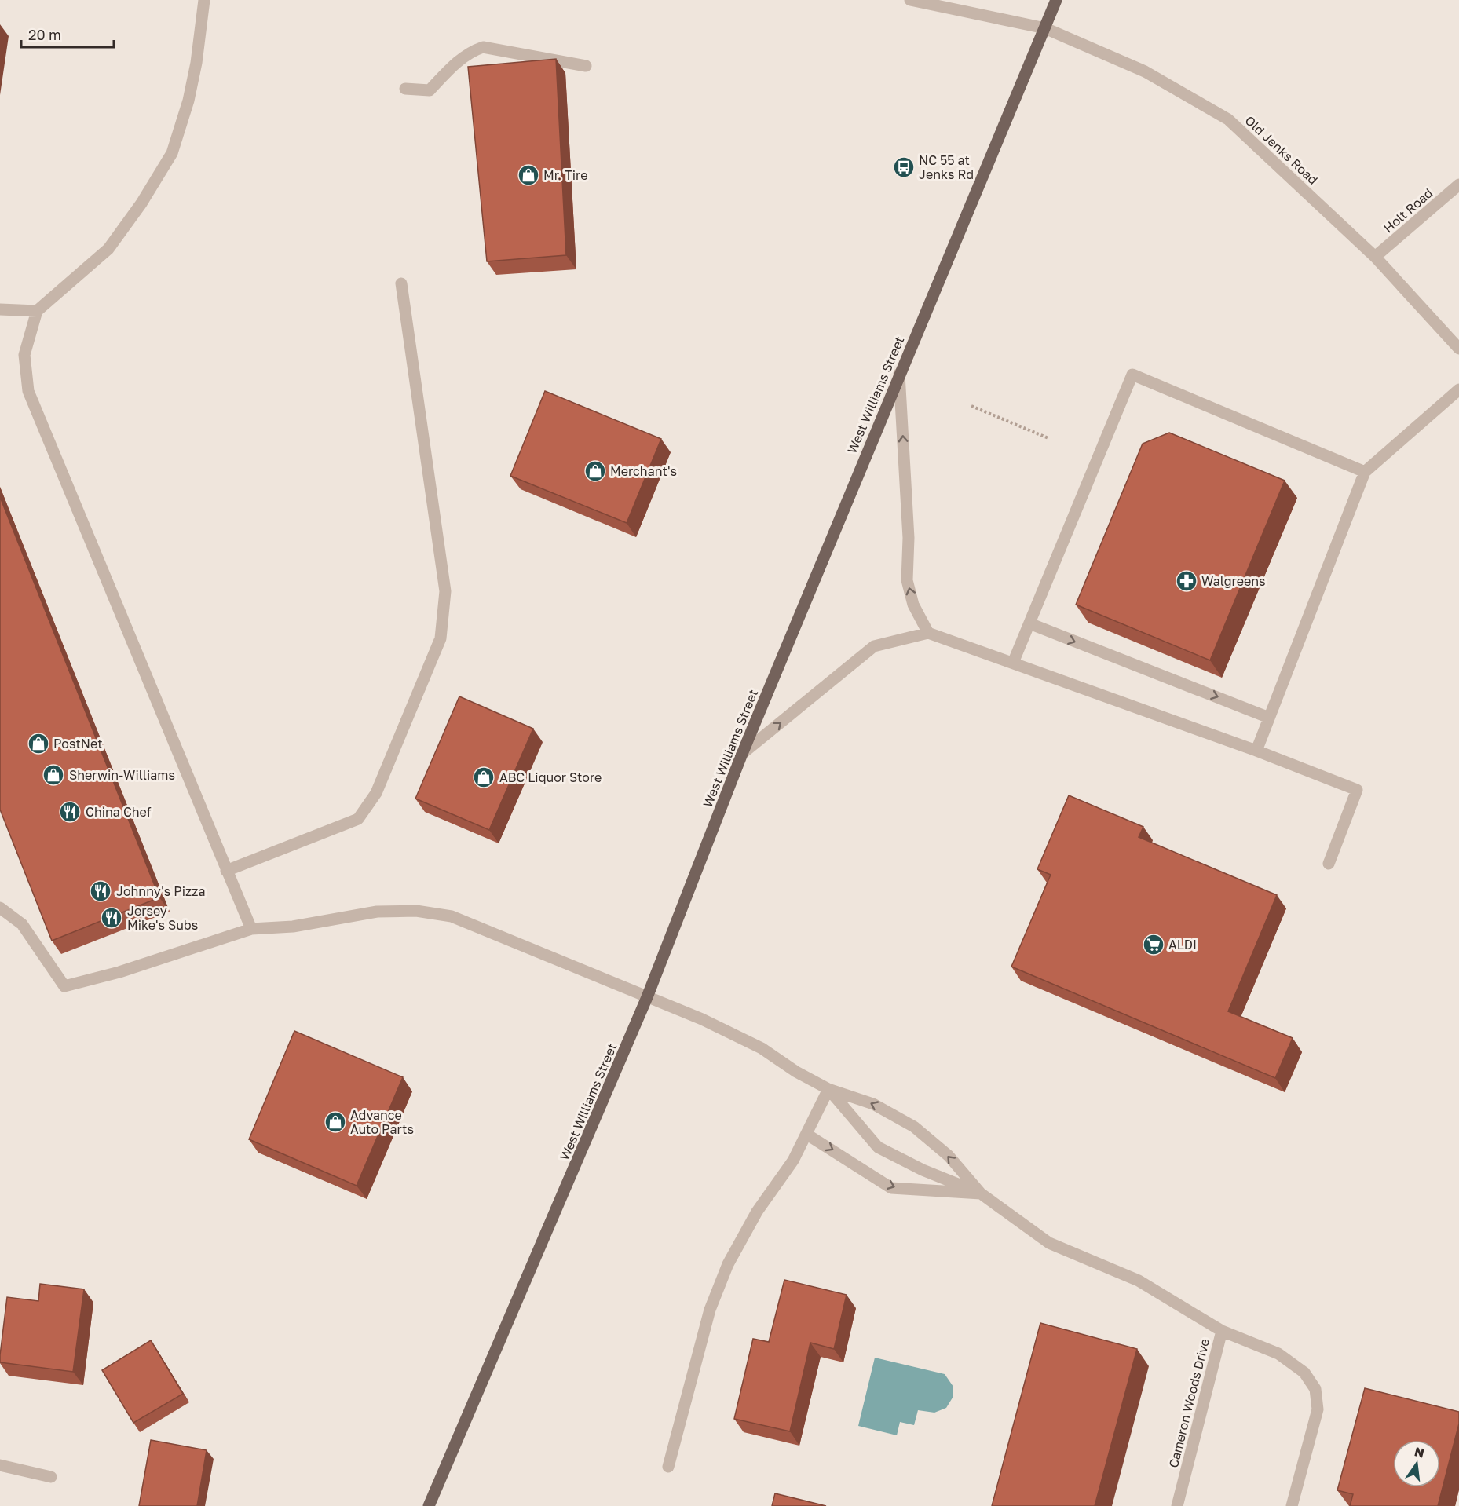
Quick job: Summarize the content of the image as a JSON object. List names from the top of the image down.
{
  "streets": {
    "main road": ["West Williams Street"],
    "street": ["Old Jenks Road", "Holt Road", "Cameron Woods Drive"]
  },
  "crossings": [
    ["Old Jenks Road", "Holt Road"],
    ["Old Jenks Road", "West Williams Street"],
    ["West Williams Street", "Cameron Woods Drive"]
  ],
  "places": {
    "bus stop": ["NC 55 at Jenks Rd"],
    "shop": [
      "Mr. Tire",
      "Merchant's",
      "PostNet",
      "Sherwin-Williams",
      "ABC Liquor Store",
      "Advance Auto Parts"
    ],
    "pharmacy": ["Walgreens"],
    "restaurant": ["China Chef", "Johnny's Pizza", "Jersey Mike's Subs"],
    "supermarket": ["ALDI"]
  },
  "scale_bar": "20 m",
  "north": "top"
}
